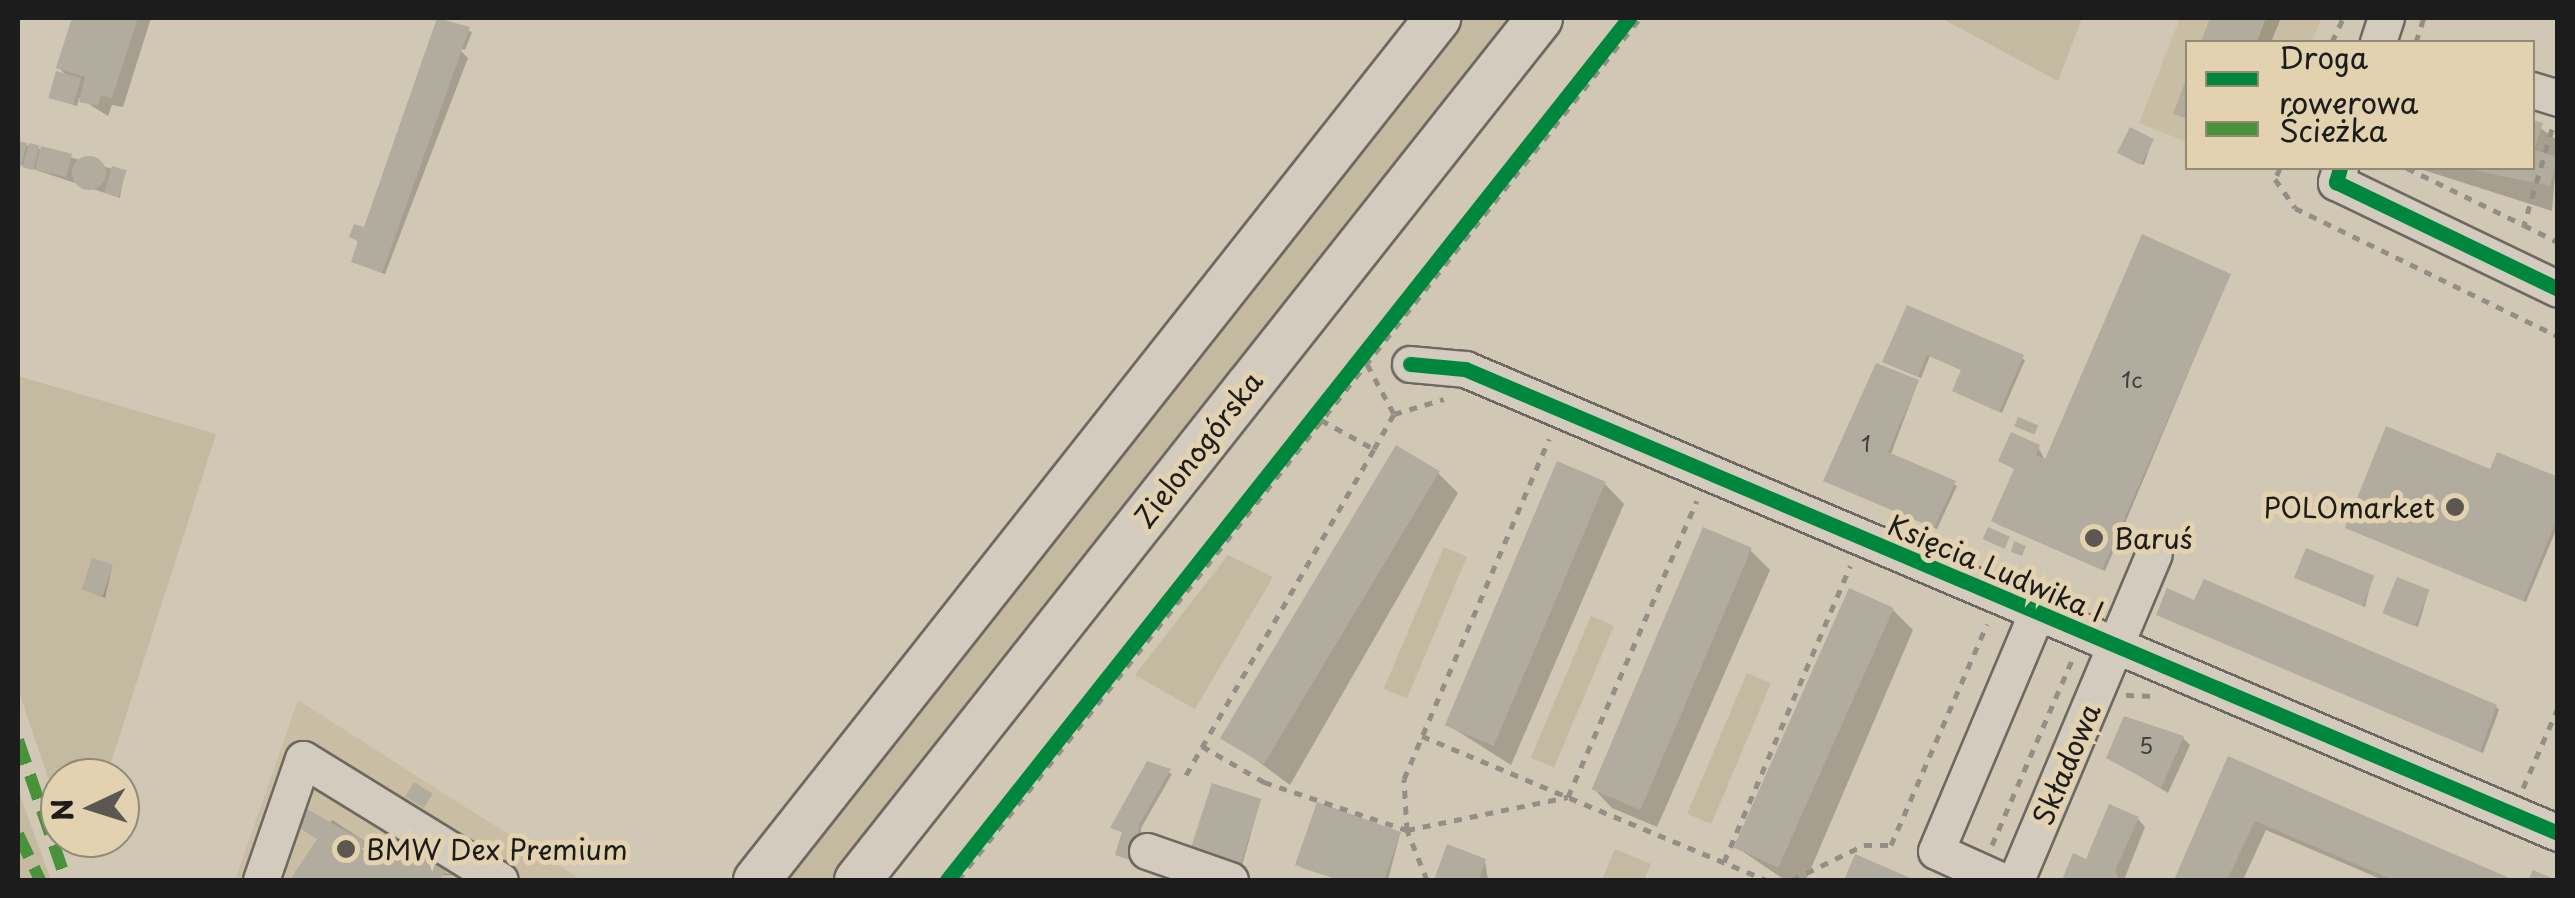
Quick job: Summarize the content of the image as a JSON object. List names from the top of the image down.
{
  "streets": {
    "main road": ["Zielonogórska"],
    "street": ["Księcia Ludwika I", "Składowa"]
  },
  "crossings": [
    ["Księcia Ludwika I", "Składowa"]
  ],
  "places": ["POLOmarket", "Baruś", "BMW Dex Premium"],
  "house_numbers": ["1c", "1", "5"],
  "legend": ["Droga rowerowa", "Ścieżka"],
  "north": "left"
}
